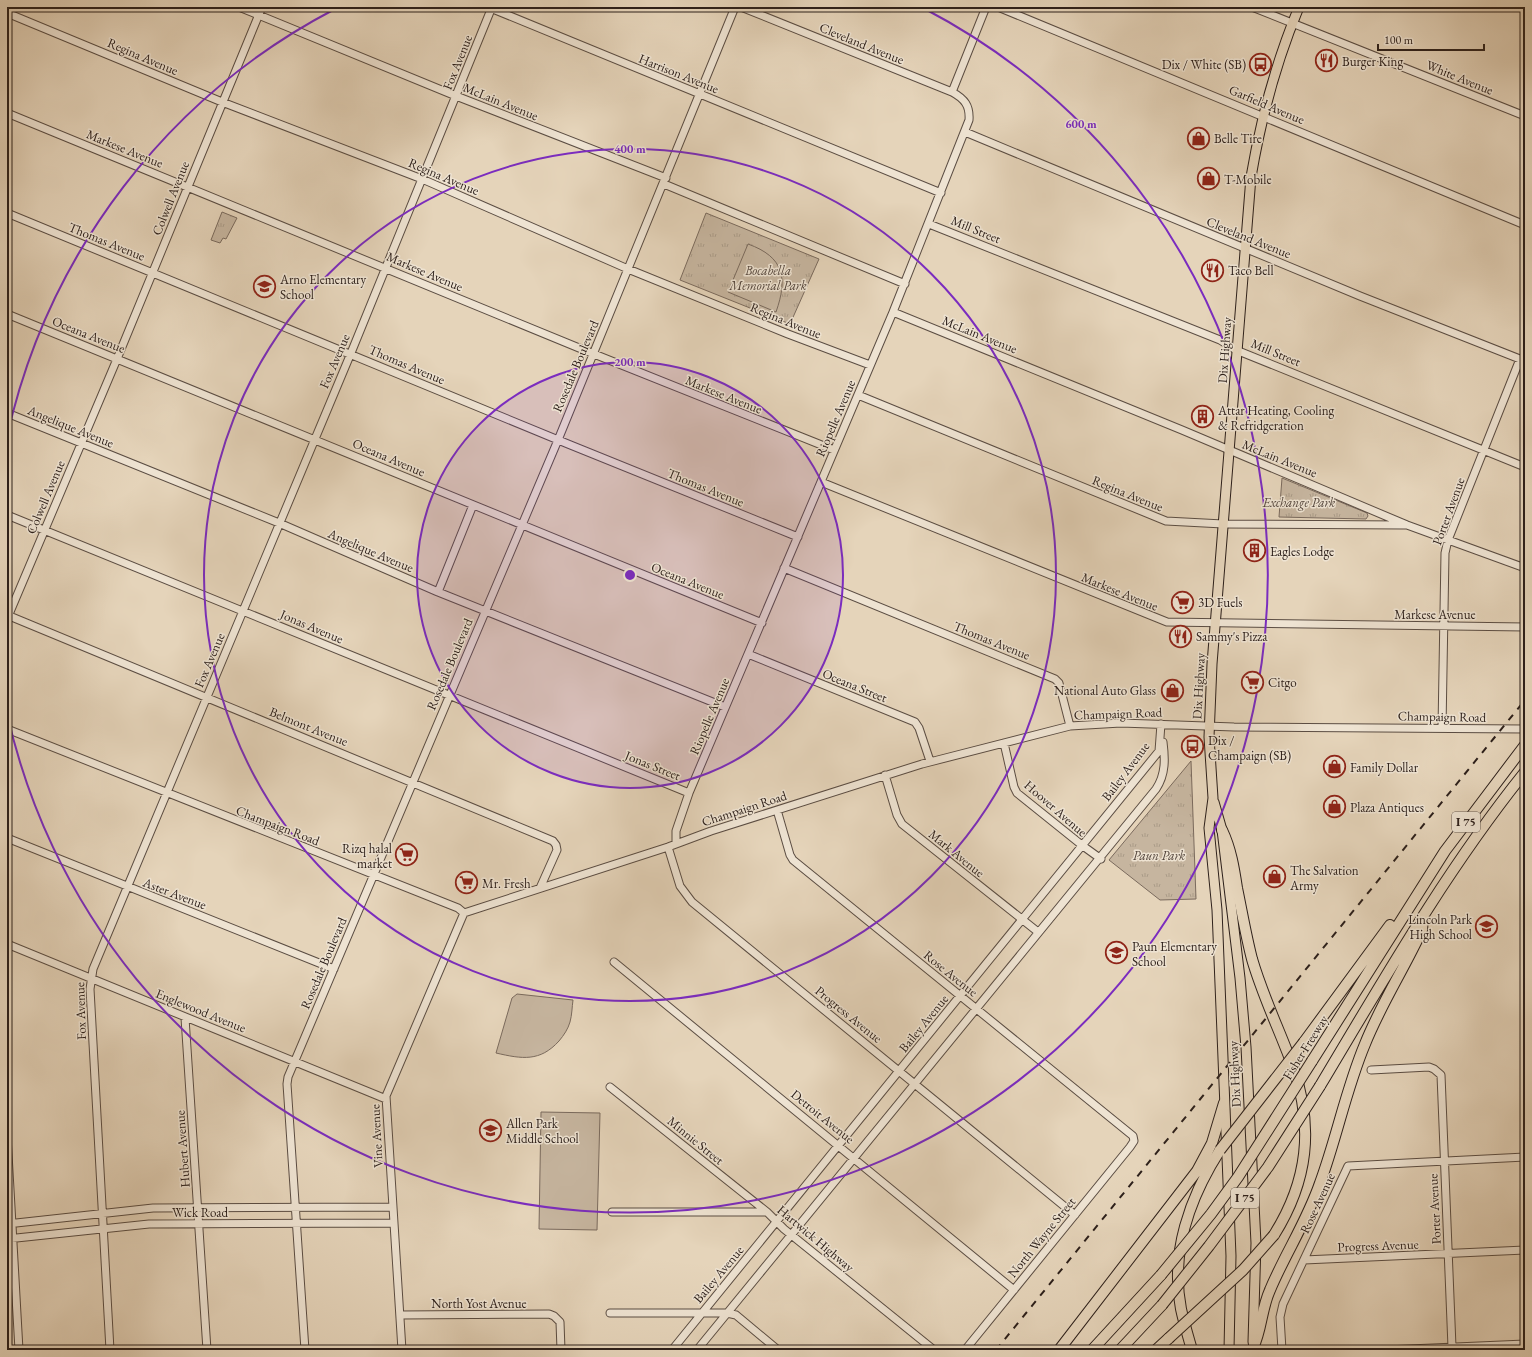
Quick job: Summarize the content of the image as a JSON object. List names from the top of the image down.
{
  "streets": {
    "highway": ["I 75", "Fisher Freeway"],
    "main road": ["Dix Highway"],
    "street": [
      "Cleveland Avenue",
      "Regina Avenue",
      "Fox Avenue",
      "Harrison Avenue",
      "White Avenue",
      "McLain Avenue",
      "Garfield Avenue",
      "Markese Avenue",
      "Colwell Avenue",
      "Mill Street",
      "Thomas Avenue",
      "Oceana Avenue",
      "Rosedale Boulevard",
      "Riopelle Avenue",
      "Angelique Avenue",
      "Porter Avenue",
      "Jonas Avenue",
      "Oceana Street",
      "Champaign Road",
      "Belmont Avenue",
      "Jonas Street",
      "Bailey Avenue",
      "Hoover Avenue",
      "Mark Avenue",
      "Aster Avenue",
      "Rose Avenue",
      "Englewood Avenue",
      "Progress Avenue",
      "Detroit Avenue",
      "Vine Avenue",
      "Minnie Street",
      "Hubert Avenue",
      "Wick Road",
      "North Wayne Street",
      "Hartwick Highway",
      "North Yost Avenue"
    ]
  },
  "crossings": [
    ["Cleveland Avenue", "Dix Highway"],
    ["Cleveland Avenue", "Riopelle Avenue"],
    ["Cleveland Avenue", "Porter Avenue"],
    ["Regina Avenue", "Fox Avenue"],
    ["Regina Avenue", "McLain Avenue"],
    ["Regina Avenue", "Colwell Avenue"],
    ["Regina Avenue", "Dix Highway"],
    ["Regina Avenue", "Rosedale Boulevard"],
    ["Regina Avenue", "Riopelle Avenue"],
    ["Fox Avenue", "Harrison Avenue"],
    ["Fox Avenue", "McLain Avenue"],
    ["Fox Avenue", "Markese Avenue"],
    ["Fox Avenue", "Thomas Avenue"],
    ["Fox Avenue", "Oceana Avenue"],
    ["Fox Avenue", "Angelique Avenue"],
    ["Fox Avenue", "Jonas Avenue"],
    ["Fox Avenue", "Champaign Road"],
    ["Fox Avenue", "Belmont Avenue"],
    ["Fox Avenue", "Aster Avenue"],
    ["Fox Avenue", "Englewood Avenue"],
    ["Fox Avenue", "Wick Road"],
    ["Harrison Avenue", "Rosedale Boulevard"],
    ["Harrison Avenue", "Riopelle Avenue"],
    ["White Avenue", "Dix Highway"],
    ["McLain Avenue", "Colwell Avenue"],
    ["McLain Avenue", "Dix Highway"],
    ["McLain Avenue", "Rosedale Boulevard"],
    ["McLain Avenue", "Riopelle Avenue"],
    ["McLain Avenue", "Porter Avenue"],
    ["Garfield Avenue", "Dix Highway"],
    ["Markese Avenue", "Colwell Avenue"],
    ["Markese Avenue", "Dix Highway"],
    ["Markese Avenue", "Rosedale Boulevard"],
    ["Markese Avenue", "Riopelle Avenue"],
    ["Markese Avenue", "Porter Avenue"],
    ["Colwell Avenue", "Thomas Avenue"],
    ["Colwell Avenue", "Oceana Avenue"],
    ["Colwell Avenue", "Angelique Avenue"],
    ["Colwell Avenue", "Jonas Avenue"],
    ["Colwell Avenue", "Belmont Avenue"],
    ["Mill Street", "Dix Highway"],
    ["Mill Street", "Riopelle Avenue"],
    ["Mill Street", "Porter Avenue"],
    ["Thomas Avenue", "Rosedale Boulevard"],
    ["Thomas Avenue", "Riopelle Avenue"],
    ["Thomas Avenue", "Champaign Road"],
    ["Oceana Avenue", "Rosedale Boulevard"],
    ["Oceana Avenue", "Riopelle Avenue"],
    ["Dix Highway", "Champaign Road"],
    ["Rosedale Boulevard", "Angelique Avenue"],
    ["Rosedale Boulevard", "Jonas Avenue"],
    ["Rosedale Boulevard", "Champaign Road"],
    ["Rosedale Boulevard", "Belmont Avenue"],
    ["Rosedale Boulevard", "Aster Avenue"],
    ["Rosedale Boulevard", "Englewood Avenue"],
    ["Rosedale Boulevard", "Wick Road"],
    ["Riopelle Avenue", "Angelique Avenue"],
    ["Riopelle Avenue", "Oceana Street"],
    ["Riopelle Avenue", "Champaign Road"],
    ["Riopelle Avenue", "Jonas Street"],
    ["Porter Avenue", "Champaign Road"],
    ["Porter Avenue", "Rose Avenue"],
    ["Porter Avenue", "Progress Avenue"],
    ["Jonas Avenue", "Jonas Street"],
    ["Oceana Street", "Champaign Road"],
    ["Champaign Road", "Belmont Avenue"],
    ["Champaign Road", "Bailey Avenue"],
    ["Champaign Road", "Hoover Avenue"],
    ["Champaign Road", "Mark Avenue"],
    ["Champaign Road", "Rose Avenue"],
    ["Champaign Road", "Progress Avenue"],
    ["Champaign Road", "Vine Avenue"],
    ["Bailey Avenue", "Hoover Avenue"],
    ["Bailey Avenue", "Mark Avenue"],
    ["Bailey Avenue", "Rose Avenue"],
    ["Bailey Avenue", "Progress Avenue"],
    ["Bailey Avenue", "Detroit Avenue"],
    ["Bailey Avenue", "Hartwick Highway"],
    ["Rose Avenue", "Progress Avenue"],
    ["Rose Avenue", "North Wayne Street"],
    ["Englewood Avenue", "Vine Avenue"],
    ["Englewood Avenue", "Hubert Avenue"],
    ["Progress Avenue", "North Wayne Street"],
    ["Detroit Avenue", "North Wayne Street"],
    ["Vine Avenue", "Wick Road"],
    ["Vine Avenue", "North Yost Avenue"],
    ["Minnie Street", "Hartwick Highway"],
    ["Hubert Avenue", "Wick Road"]
  ],
  "parks": ["Bocabella Memorial Park", "Exchange Park", "Paun Park"],
  "places": {
    "restaurant": ["Burger King", "Taco Bell", "Sammy's Pizza"],
    "bus stop": ["Dix / White (SB)", "Dix / Champaign (SB)"],
    "shop": [
      "Belle Tire",
      "T-Mobile",
      "National Auto Glass",
      "Family Dollar",
      "Plaza Antiques",
      "The Salvation Army"
    ],
    "school or university": [
      "Arno Elementary School",
      "Lincoln Park High School",
      "Paun Elementary School",
      "Allen Park Middle School"
    ],
    "building": ["Attar Heating, Cooling & Refridgeration", "Eagles Lodge"],
    "supermarket": [
      "3D Fuels",
      "Citgo",
      "Rizq halal market",
      "Mr. Fresh"
    ]
  },
  "scale_bar": "100 m",
  "rings": ["600 m", "400 m", "200 m"]
}
